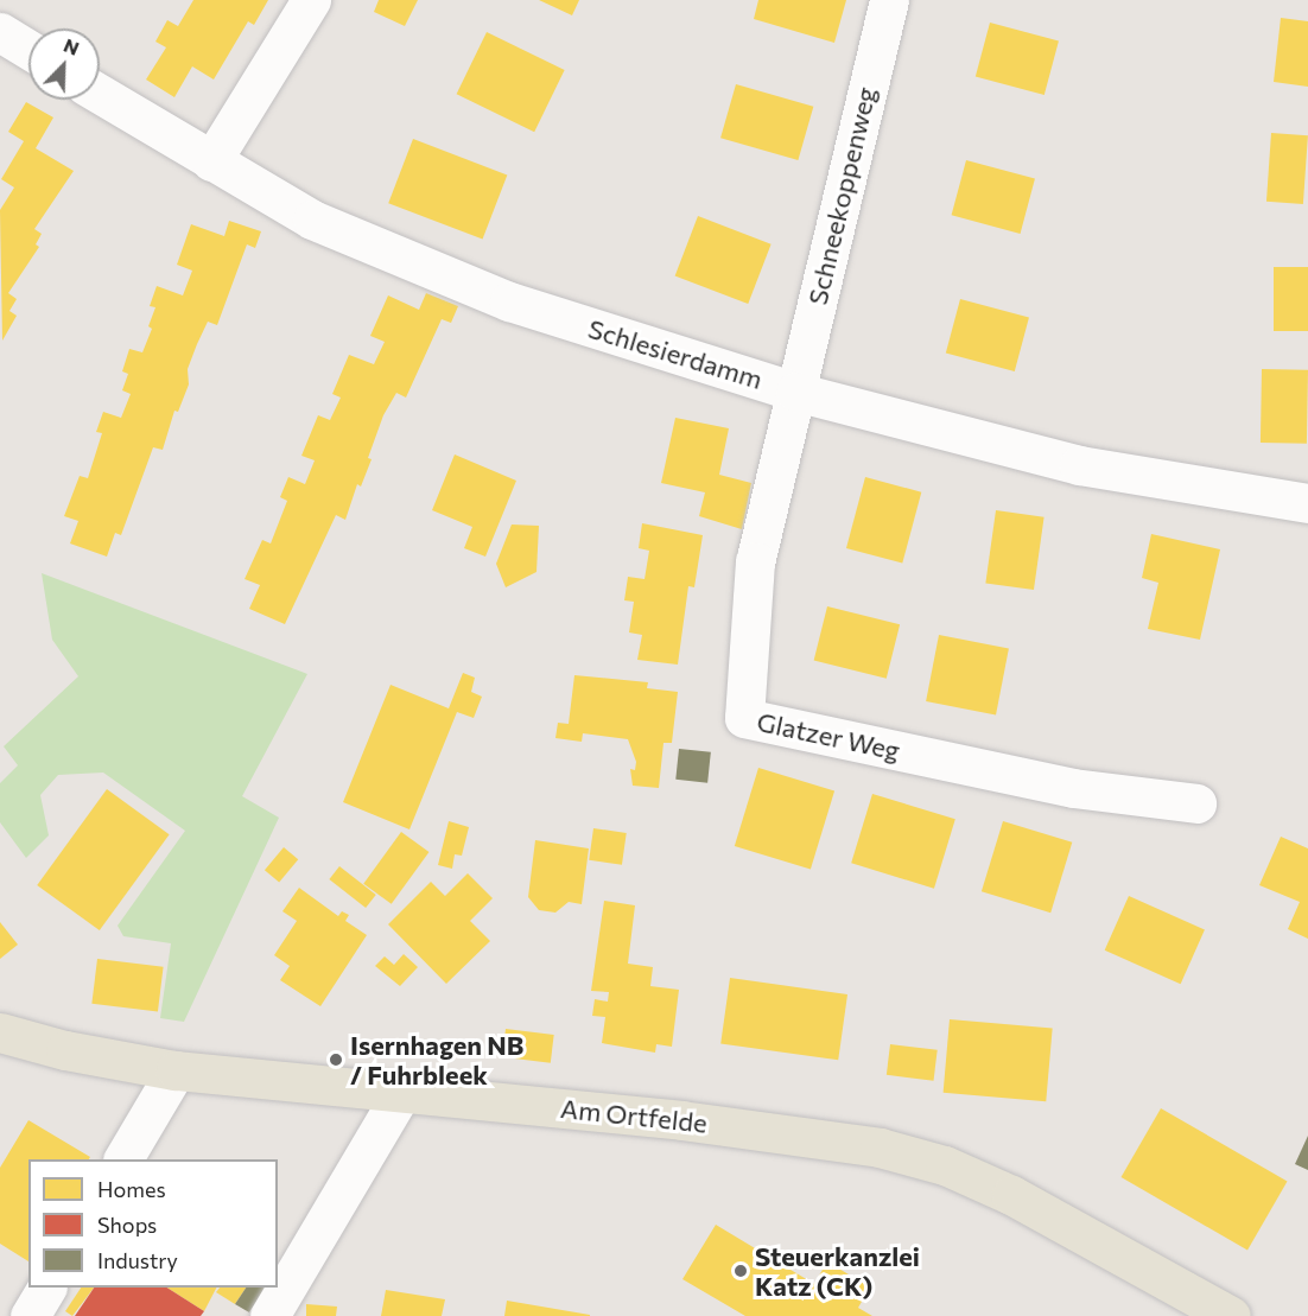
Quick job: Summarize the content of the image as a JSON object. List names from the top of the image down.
{
  "streets": {
    "main road": ["Am Ortfelde"],
    "street": ["Schneekoppenweg", "Schlesierdamm", "Glatzer Weg"]
  },
  "crossings": [
    ["Schneekoppenweg", "Schlesierdamm"],
    ["Schneekoppenweg", "Glatzer Weg"],
    ["Schlesierdamm", "Glatzer Weg"]
  ],
  "places": ["Isernhagen NB / Fuhrbleek", "Steuerkanzlei Katz (CK)"],
  "legend": ["Homes", "Shops", "Industry"],
  "north": "top right"
}
